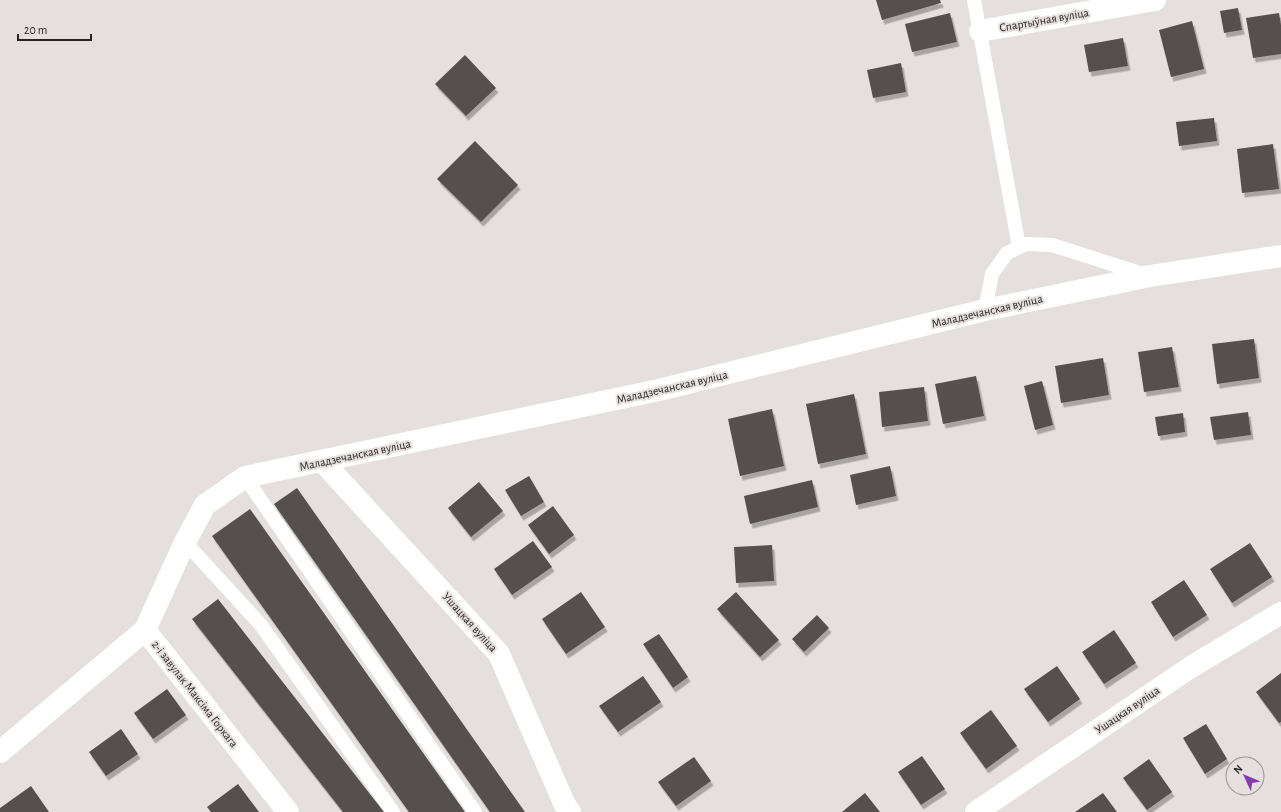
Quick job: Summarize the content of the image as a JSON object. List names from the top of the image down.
{
  "streets": {
    "street": [
      "Спартыўная вуліца",
      "Маладзечанская вуліца",
      "Ушацкая вуліца",
      "2-і завулак Максіма Горкага"
    ]
  },
  "crossings": [
    ["Маладзечанская вуліца", "Ушацкая вуліца"],
    ["Маладзечанская вуліца", "2-і завулак Максіма Горкага"]
  ],
  "scale_bar": "20 m",
  "north": "top left"
}
